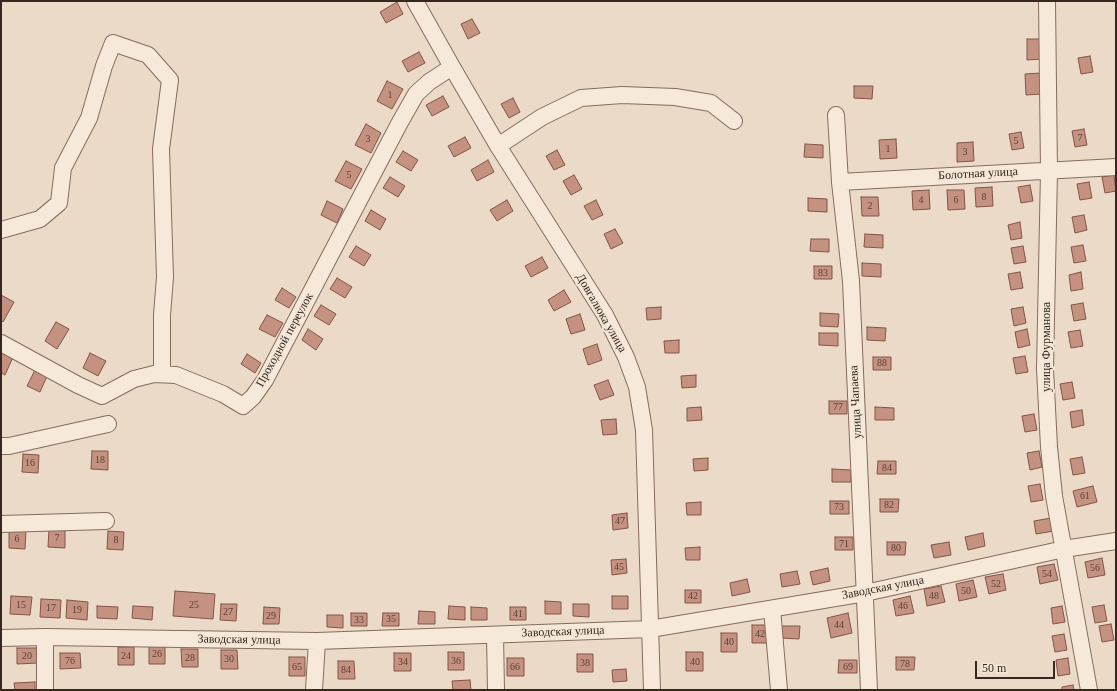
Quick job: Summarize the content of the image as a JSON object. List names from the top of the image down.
{
  "streets": {
    "street": [
      "Болотная улица",
      "Довгалюка улица",
      "Проходной переулок",
      "улица Фурманова",
      "улица Чапаева",
      "Заводская улица"
    ]
  },
  "crossings": [
    ["Болотная улица", "улица Фурманова"],
    ["Болотная улица", "улица Чапаева"],
    ["Довгалюка улица", "Проходной переулок"],
    ["Довгалюка улица", "Заводская улица"],
    ["улица Фурманова", "Заводская улица"],
    ["улица Чапаева", "Заводская улица"]
  ],
  "house_numbers": [
    "1",
    "7",
    "3",
    "5",
    "1",
    "3",
    "5",
    "8",
    "4",
    "6",
    "2",
    "83",
    "88",
    "77",
    "18",
    "16",
    "84",
    "61",
    "82",
    "73",
    "47",
    "7",
    "6",
    "8",
    "71",
    "80",
    "45",
    "56",
    "54",
    "52",
    "50",
    "42",
    "48",
    "15",
    "25",
    "46",
    "17",
    "19",
    "27",
    "41",
    "29",
    "35",
    "33",
    "44",
    "42",
    "40",
    "26",
    "20",
    "24",
    "28",
    "30",
    "76",
    "36",
    "34",
    "40",
    "38",
    "78",
    "65",
    "66",
    "69",
    "84"
  ],
  "scale_bar": "50 m"
}
